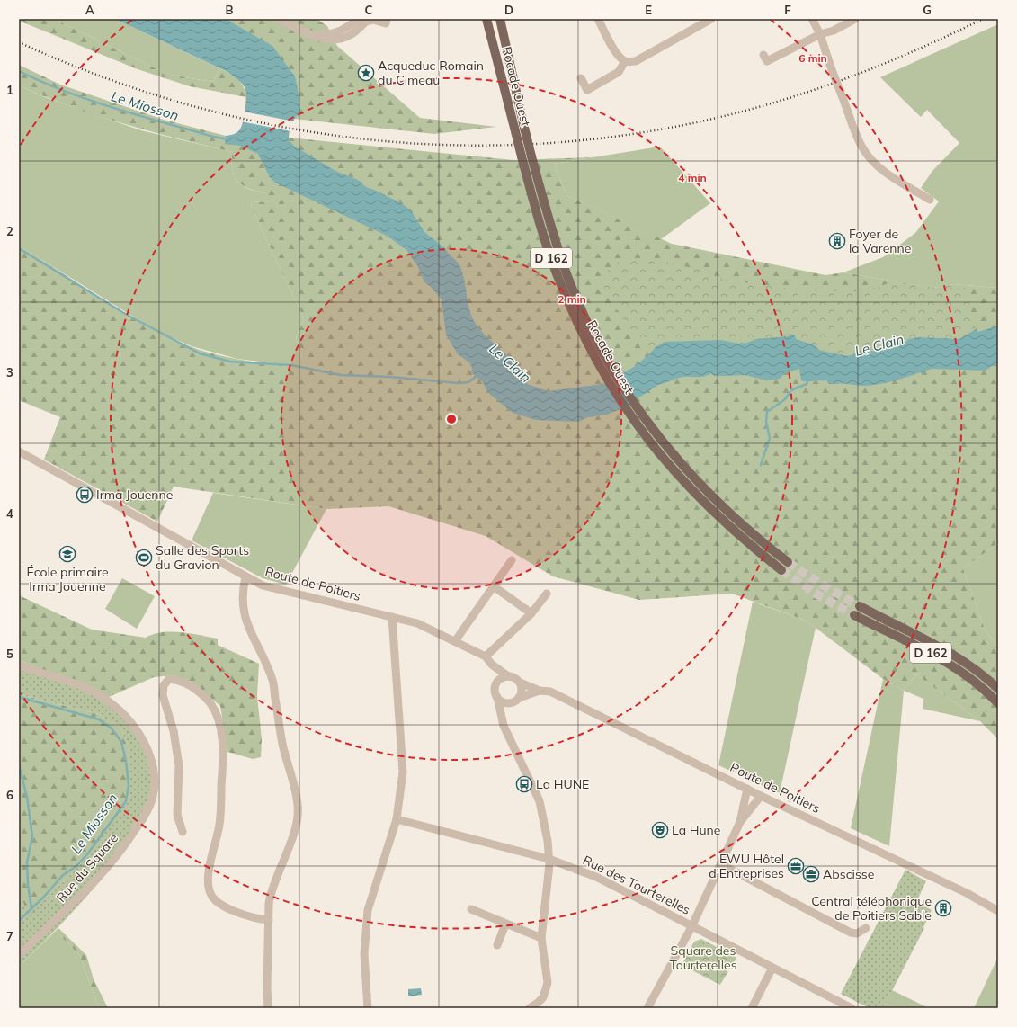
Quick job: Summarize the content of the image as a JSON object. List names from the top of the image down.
{
  "streets": {
    "main road": ["Rocade Ouest", "D 162"],
    "street": ["Route de Poitiers", "Rue du Square", "Rue des Tourterelles"]
  },
  "water": ["Le Miosson", "Le Clain"],
  "parks": ["Square des Tourterelles"],
  "places": {
    "place": ["Acqueduc Romain du Cimeau"],
    "building": ["Foyer de la Varenne", "Central téléphonique de Poitiers Sable"],
    "bus stop": ["Irma Jouenne", "La HUNE"],
    "school or university": ["École primaire Irma Jouenne"],
    "sports": ["Salle des Sports du Gravion"],
    "theatre": ["La Hune"],
    "office": ["EWU Hôtel d'Entreprises", "Abscisse"]
  },
  "grid": {
    "columns": [
      "A",
      "B",
      "C",
      "D",
      "E",
      "F",
      "G"
    ],
    "rows": [
      "1",
      "2",
      "3",
      "4",
      "5",
      "6",
      "7"
    ]
  },
  "rings": ["6 min", "4 min", "2 min"]
}
